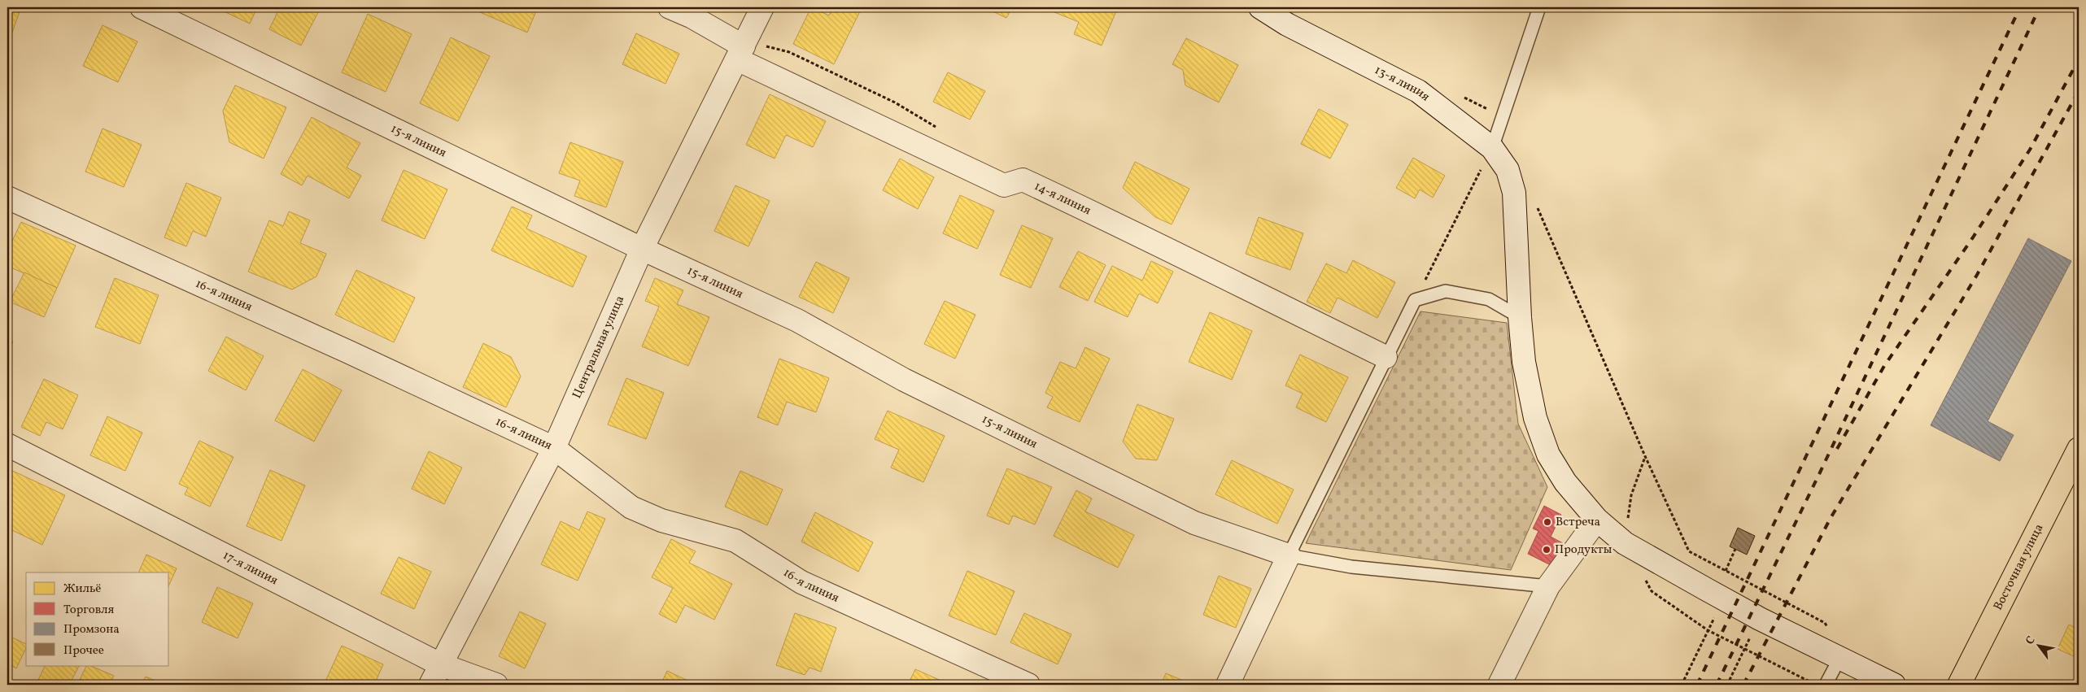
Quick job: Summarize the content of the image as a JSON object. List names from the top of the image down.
{
  "streets": {
    "main road": ["Восточная улица"],
    "street": [
      "13-я линия",
      "15-я линия",
      "14-я линия",
      "16-я линия",
      "Центральная улица",
      "17-я линия"
    ]
  },
  "crossings": [
    ["15-я линия", "Центральная улица"],
    ["14-я линия", "Центральная улица"],
    ["16-я линия", "Центральная улица"],
    ["Центральная улица", "17-я линия"]
  ],
  "places": ["Встреча", "Продукты"],
  "legend": [
    "Жильё",
    "Торговля",
    "Промзона",
    "Прочее"
  ],
  "north": "top left"
}
